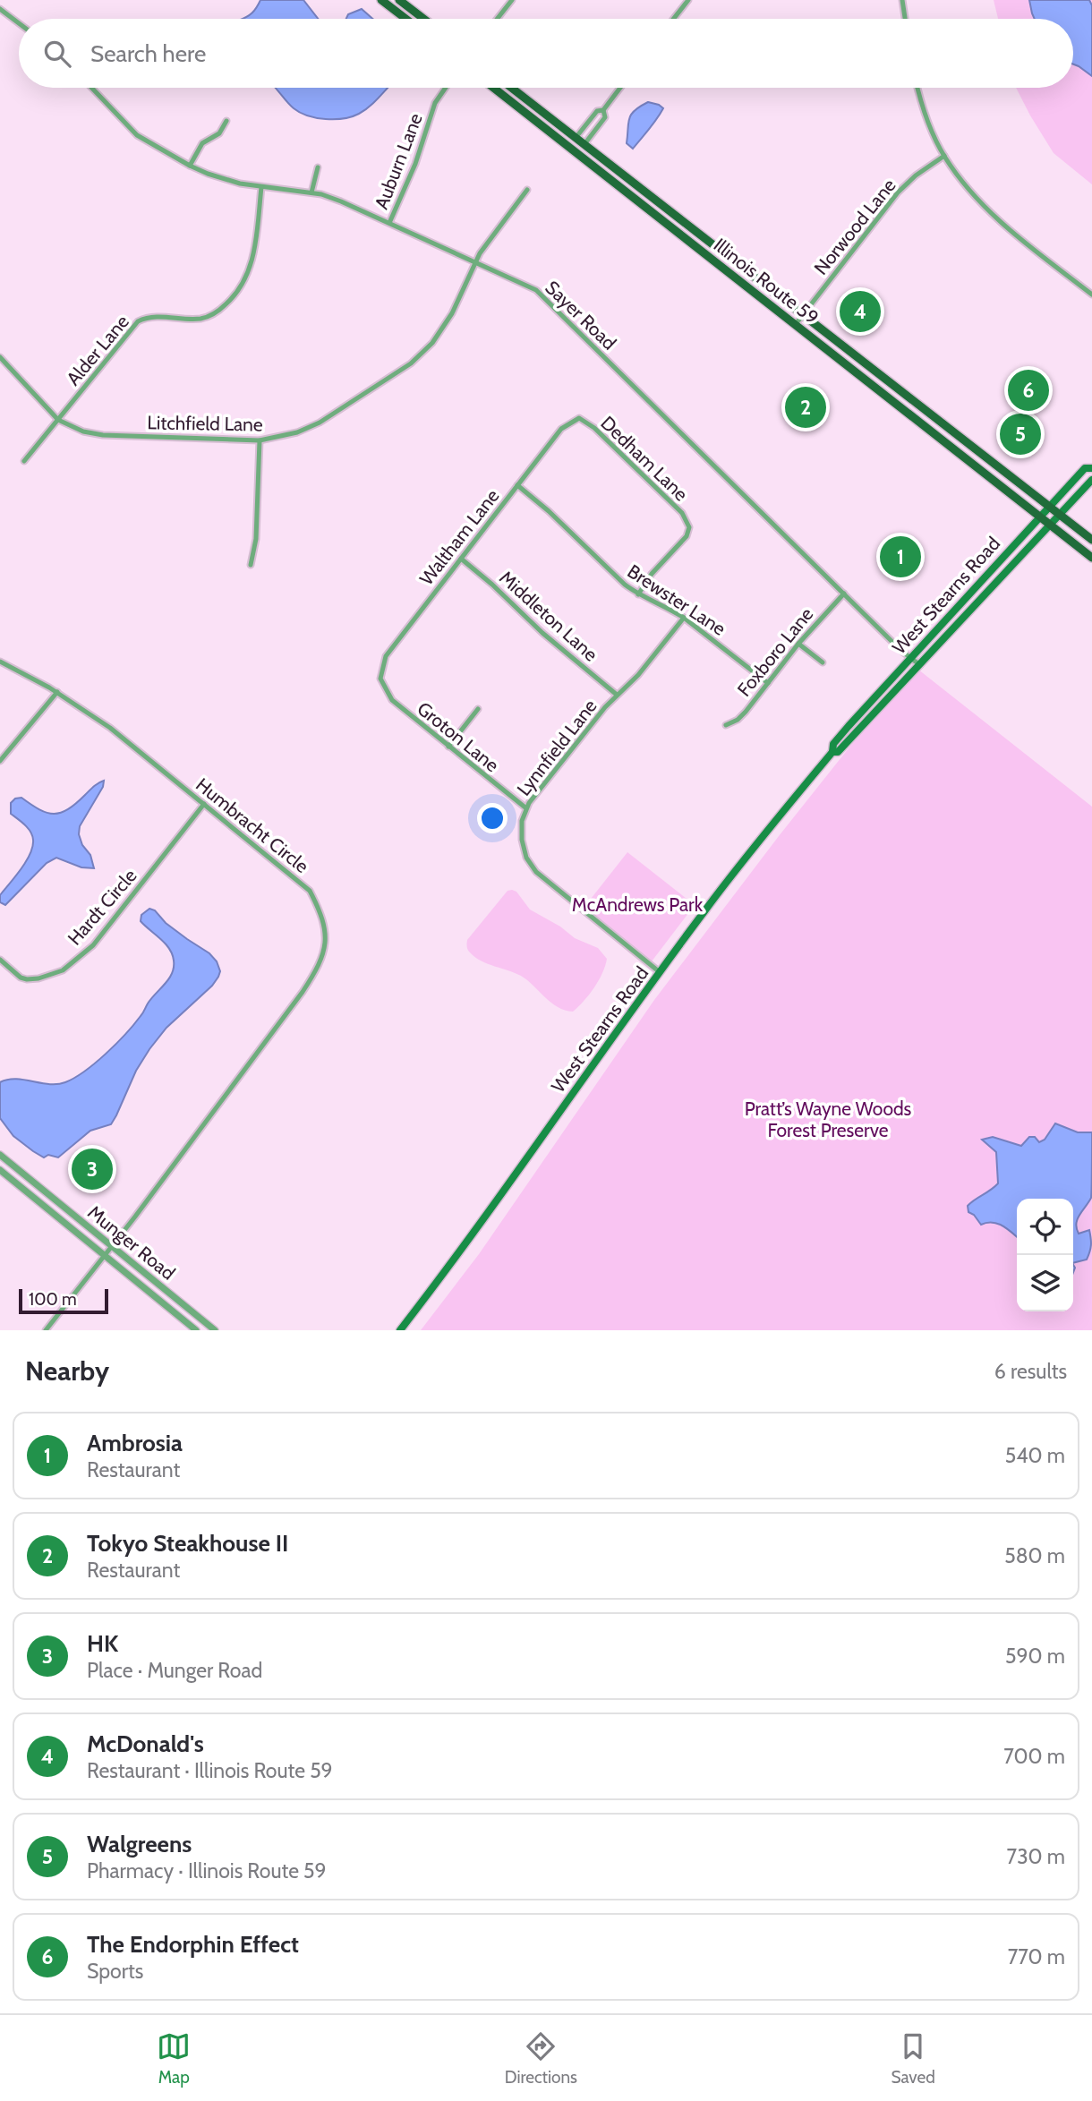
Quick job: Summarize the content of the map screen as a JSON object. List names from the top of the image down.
{
  "streets": {
    "main road": ["Illinois Route 59", "West Stearns Road"],
    "street": [
      "Auburn Lane",
      "Norwood Lane",
      "Sayer Road",
      "Alder Lane",
      "Litchfield Lane",
      "Dedham Lane",
      "Waltham Lane",
      "Brewster Lane",
      "Middleton Lane",
      "Foxboro Lane",
      "Groton Lane",
      "Lynnfield Lane",
      "Humbracht Circle",
      "Hardt Circle",
      "Munger Road"
    ]
  },
  "crossings": [
    ["Auburn Lane", "Sayer Road"],
    ["Norwood Lane", "Illinois Route 59"],
    ["Illinois Route 59", "West Stearns Road"],
    ["Sayer Road", "Alder Lane"],
    ["Sayer Road", "Litchfield Lane"],
    ["Sayer Road", "West Stearns Road"],
    ["Sayer Road", "Foxboro Lane"],
    ["Alder Lane", "Litchfield Lane"],
    ["Dedham Lane", "Waltham Lane"],
    ["Dedham Lane", "Brewster Lane"],
    ["Waltham Lane", "Brewster Lane"],
    ["Waltham Lane", "Middleton Lane"],
    ["Waltham Lane", "Groton Lane"],
    ["West Stearns Road", "Lynnfield Lane"],
    ["Brewster Lane", "Foxboro Lane"],
    ["Brewster Lane", "Lynnfield Lane"],
    ["Middleton Lane", "Lynnfield Lane"],
    ["Groton Lane", "Lynnfield Lane"],
    ["Humbracht Circle", "Hardt Circle"],
    ["Humbracht Circle", "Munger Road"]
  ],
  "parks": ["McAndrews Park", "Pratt’s Wayne Woods Forest Preserve"],
  "scale_bar": "100 m",
  "page": {
    "search": "Search here",
    "pins": [
      "4",
      "6",
      "2",
      "5",
      "1",
      "3"
    ],
    "scale": "100 m",
    "heading": ["Nearby", "6 results"],
    "list": [
      {
        "mark": "1",
        "name": "Ambrosia",
        "note": "Restaurant",
        "value": "540 m"
      },
      {
        "mark": "2",
        "name": "Tokyo Steakhouse II",
        "note": "Restaurant",
        "value": "580 m"
      },
      {
        "mark": "3",
        "name": "HK",
        "note": "Place · Munger Road",
        "value": "590 m"
      },
      {
        "mark": "4",
        "name": "McDonald's",
        "note": "Restaurant · Illinois Route 59",
        "value": "700 m"
      },
      {
        "mark": "5",
        "name": "Walgreens",
        "note": "Pharmacy · Illinois Route 59",
        "value": "730 m"
      },
      {
        "mark": "6",
        "name": "The Endorphin Effect",
        "note": "Sports",
        "value": "770 m"
      }
    ],
    "nav": ["Map", "Directions", "Saved"]
  }
}
